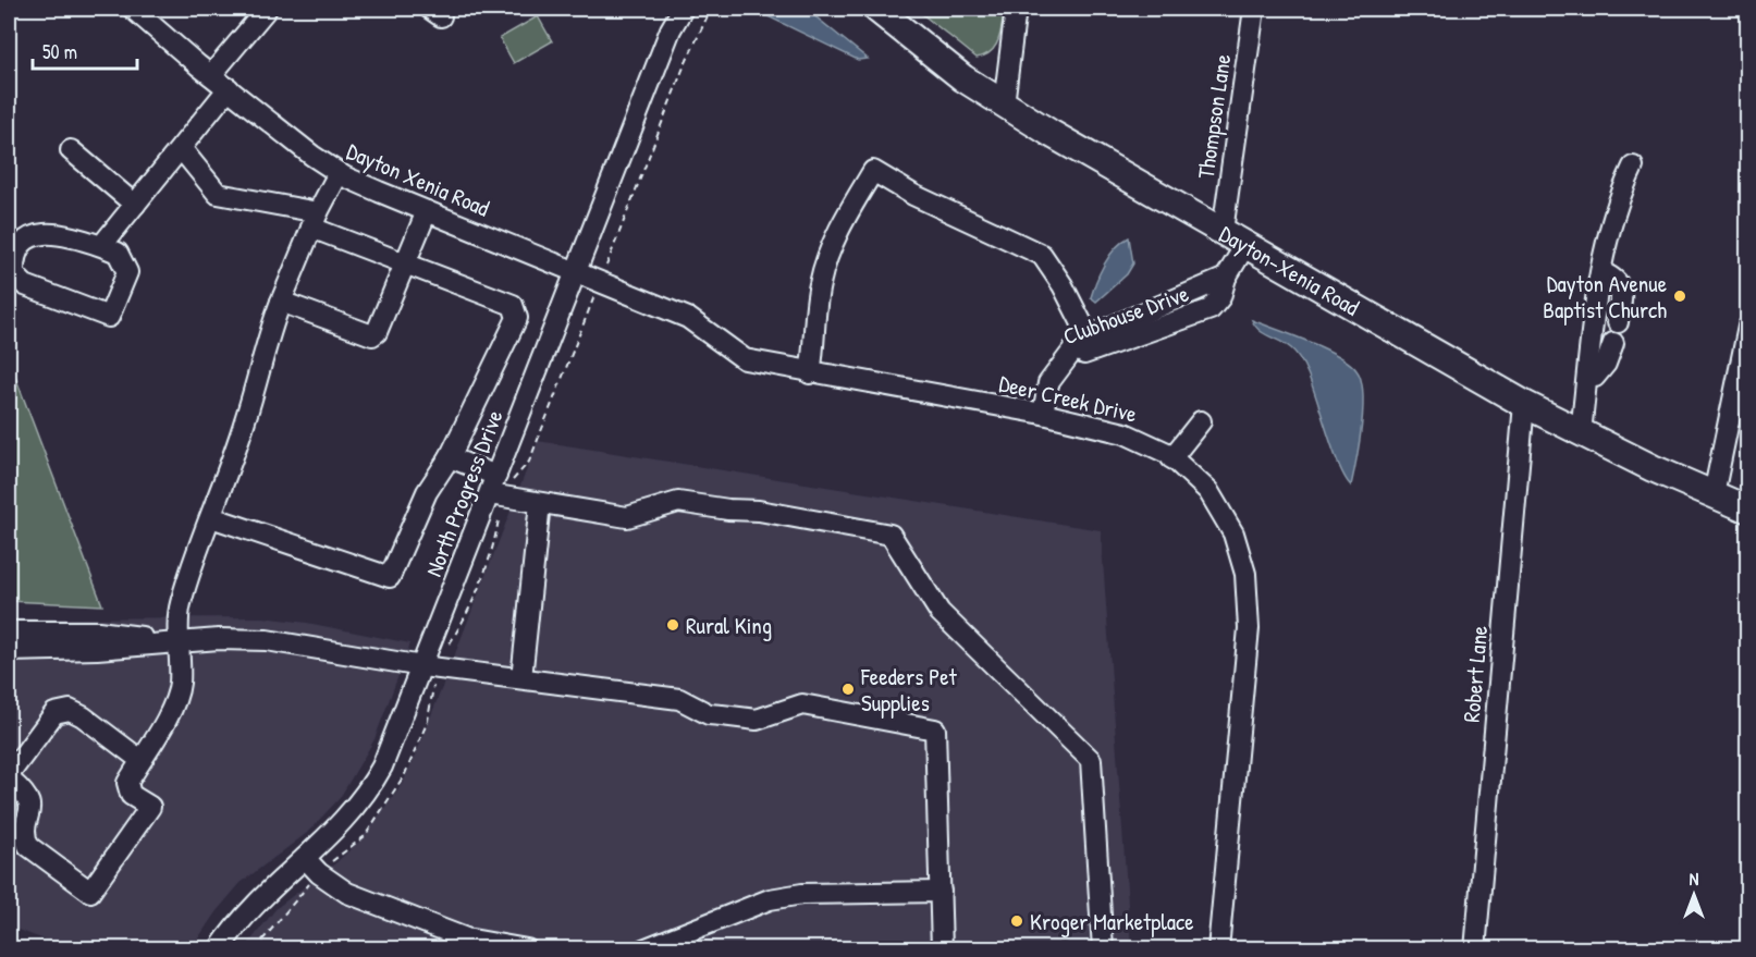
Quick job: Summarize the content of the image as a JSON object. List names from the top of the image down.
{
  "streets": {
    "main road": ["Dayton-Xenia Road"],
    "street": [
      "Thompson Lane",
      "Dayton Xenia Road",
      "Clubhouse Drive",
      "Deer Creek Drive",
      "North Progress Drive",
      "Robert Lane"
    ]
  },
  "crossings": [
    ["Thompson Lane", "Dayton-Xenia Road"],
    ["Dayton Xenia Road", "Deer Creek Drive"],
    ["Dayton Xenia Road", "North Progress Drive"],
    ["Dayton-Xenia Road", "Clubhouse Drive"],
    ["Dayton-Xenia Road", "Robert Lane"],
    ["Clubhouse Drive", "Deer Creek Drive"],
    ["Deer Creek Drive", "North Progress Drive"]
  ],
  "places": [
    "Dayton Avenue Baptist Church",
    "Rural King",
    "Feeders Pet Supplies",
    "Kroger Marketplace"
  ],
  "scale_bar": "50 m",
  "north": "top"
}
